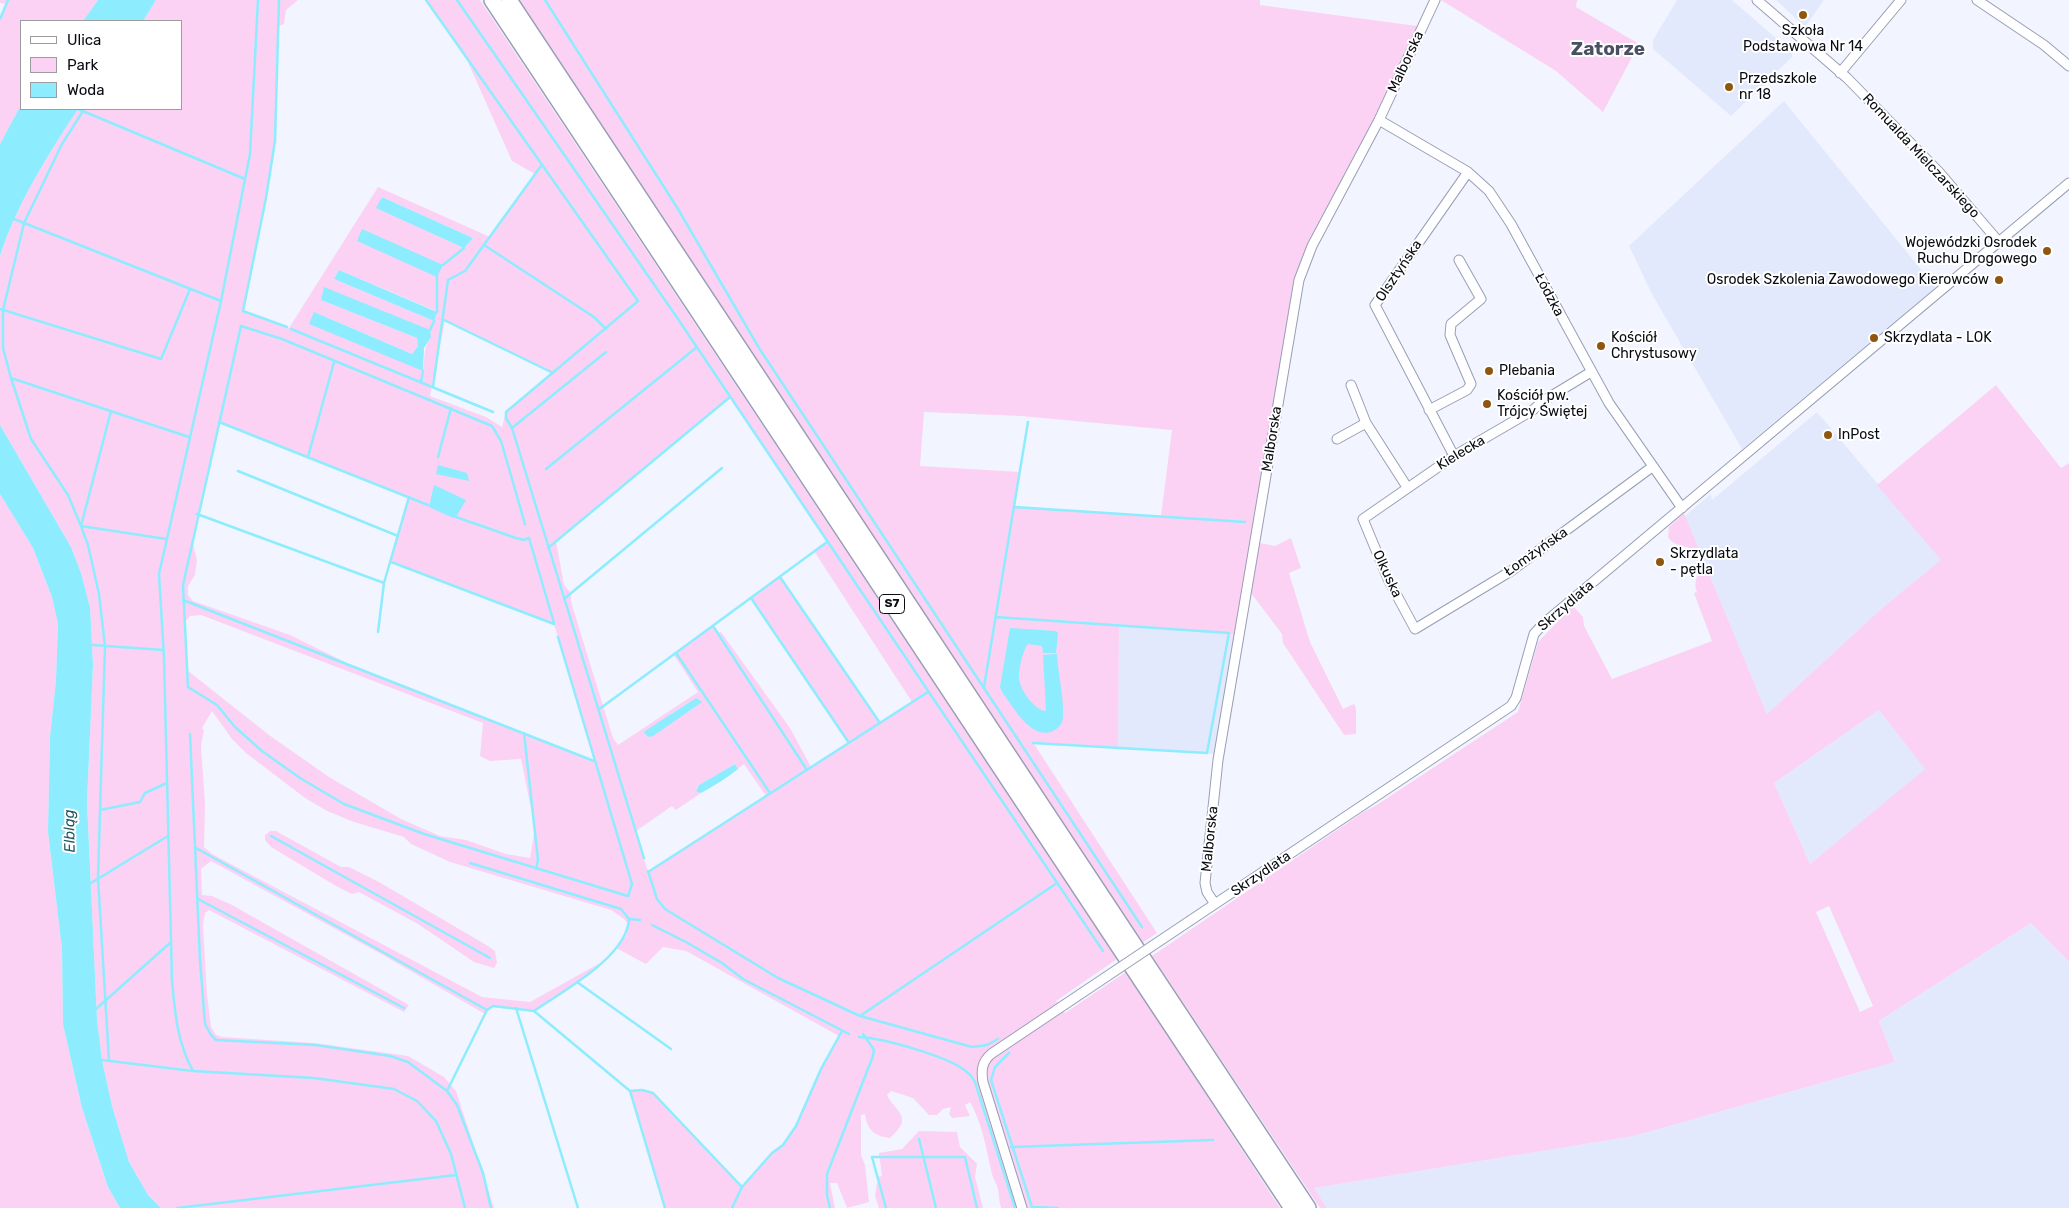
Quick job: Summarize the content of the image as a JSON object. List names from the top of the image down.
{
  "streets": {
    "highway": ["S7"],
    "street": [
      "Malborska",
      "Romualda Mielczarskiego",
      "Olsztyńska",
      "Łódzka",
      "Kielecka",
      "Łomżyńska",
      "Olkuska",
      "Skrzydlata"
    ]
  },
  "crossings": [
    ["Malborska", "Łódzka"],
    ["Malborska", "Skrzydlata"],
    ["Romualda Mielczarskiego", "Skrzydlata"],
    ["Olsztyńska", "Łódzka"],
    ["Olsztyńska", "Kielecka"],
    ["Łódzka", "Kielecka"],
    ["Łódzka", "Łomżyńska"],
    ["Łódzka", "Skrzydlata"],
    ["Kielecka", "Olkuska"],
    ["Łomżyńska", "Olkuska"]
  ],
  "districts": ["Zatorze"],
  "water": ["Elbląg"],
  "places": [
    "Szkoła Podstawowa Nr 14",
    "Przedszkole nr 18",
    "Wojewódzki Osrodek Ruchu Drogowego",
    "Osrodek Szkolenia Zawodowego Kierowców",
    "Skrzydlata - LOK",
    "Kościół Chrystusowy",
    "Plebania",
    "Kościół pw. Trójcy Świętej",
    "InPost",
    "Skrzydlata - pętla"
  ],
  "legend": ["Ulica", "Park", "Woda"]
}
